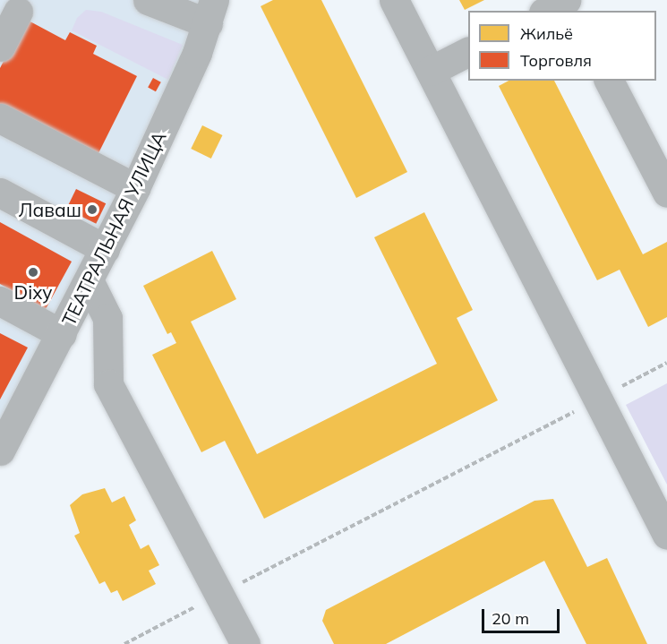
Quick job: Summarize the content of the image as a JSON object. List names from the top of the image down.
{
  "streets": {
    "street": ["ТЕАТРАЛЬНАЯ УЛИЦА"]
  },
  "places": ["Лаваш", "Dixy"],
  "legend": ["Жильё", "Торговля"],
  "scale_bar": "20 m"
}
